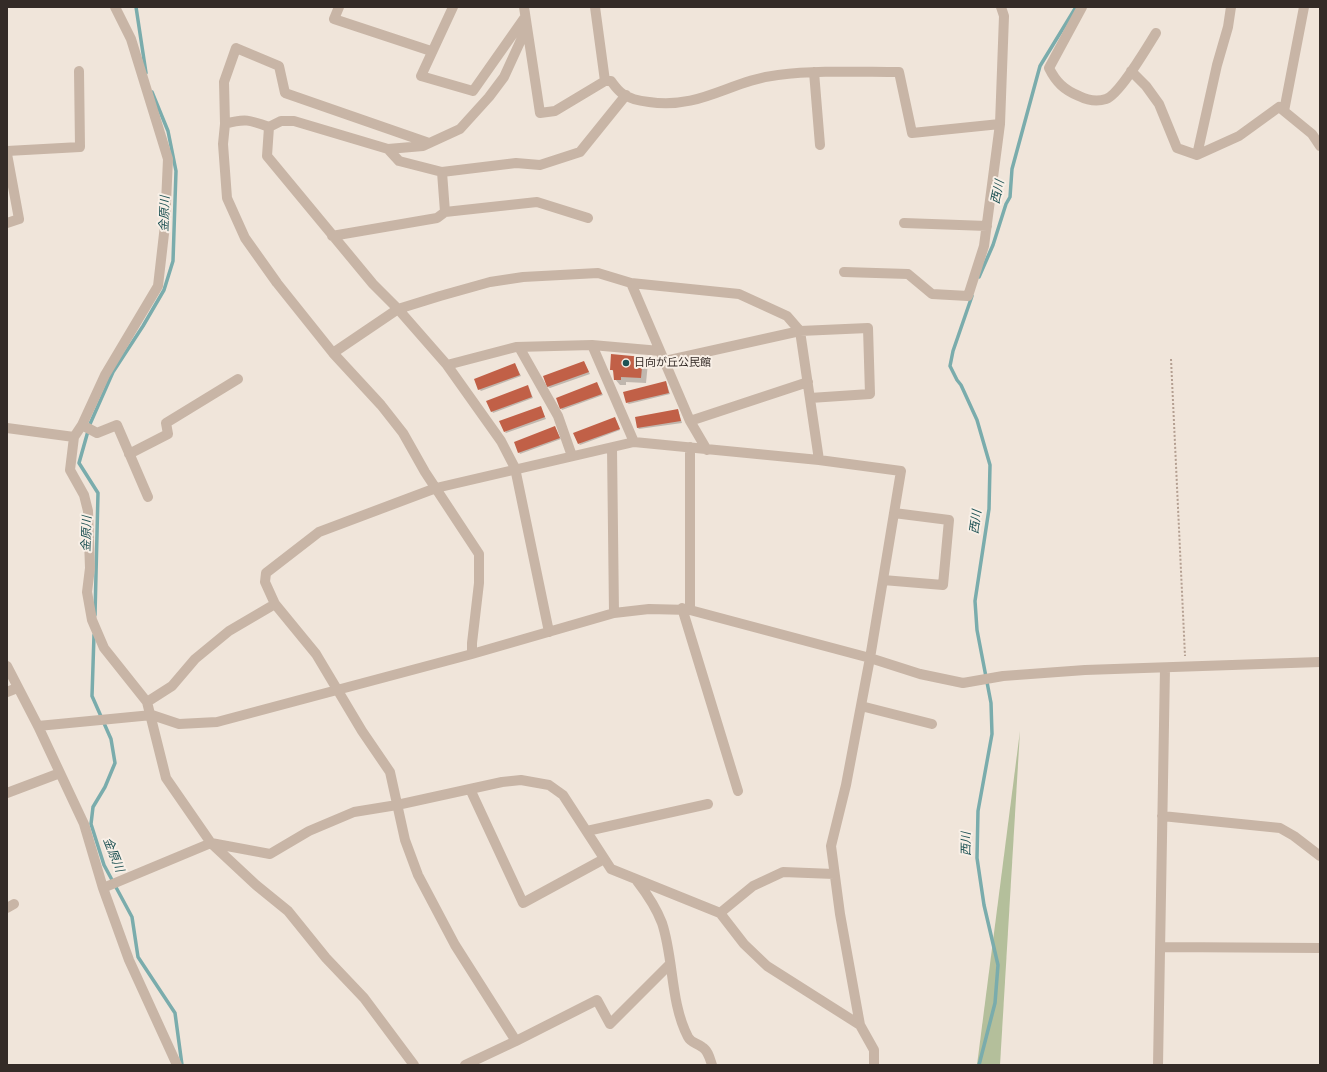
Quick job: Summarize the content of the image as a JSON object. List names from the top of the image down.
{
  "water": ["西川", "金原川"],
  "places": ["日向が丘公民館"]
}
